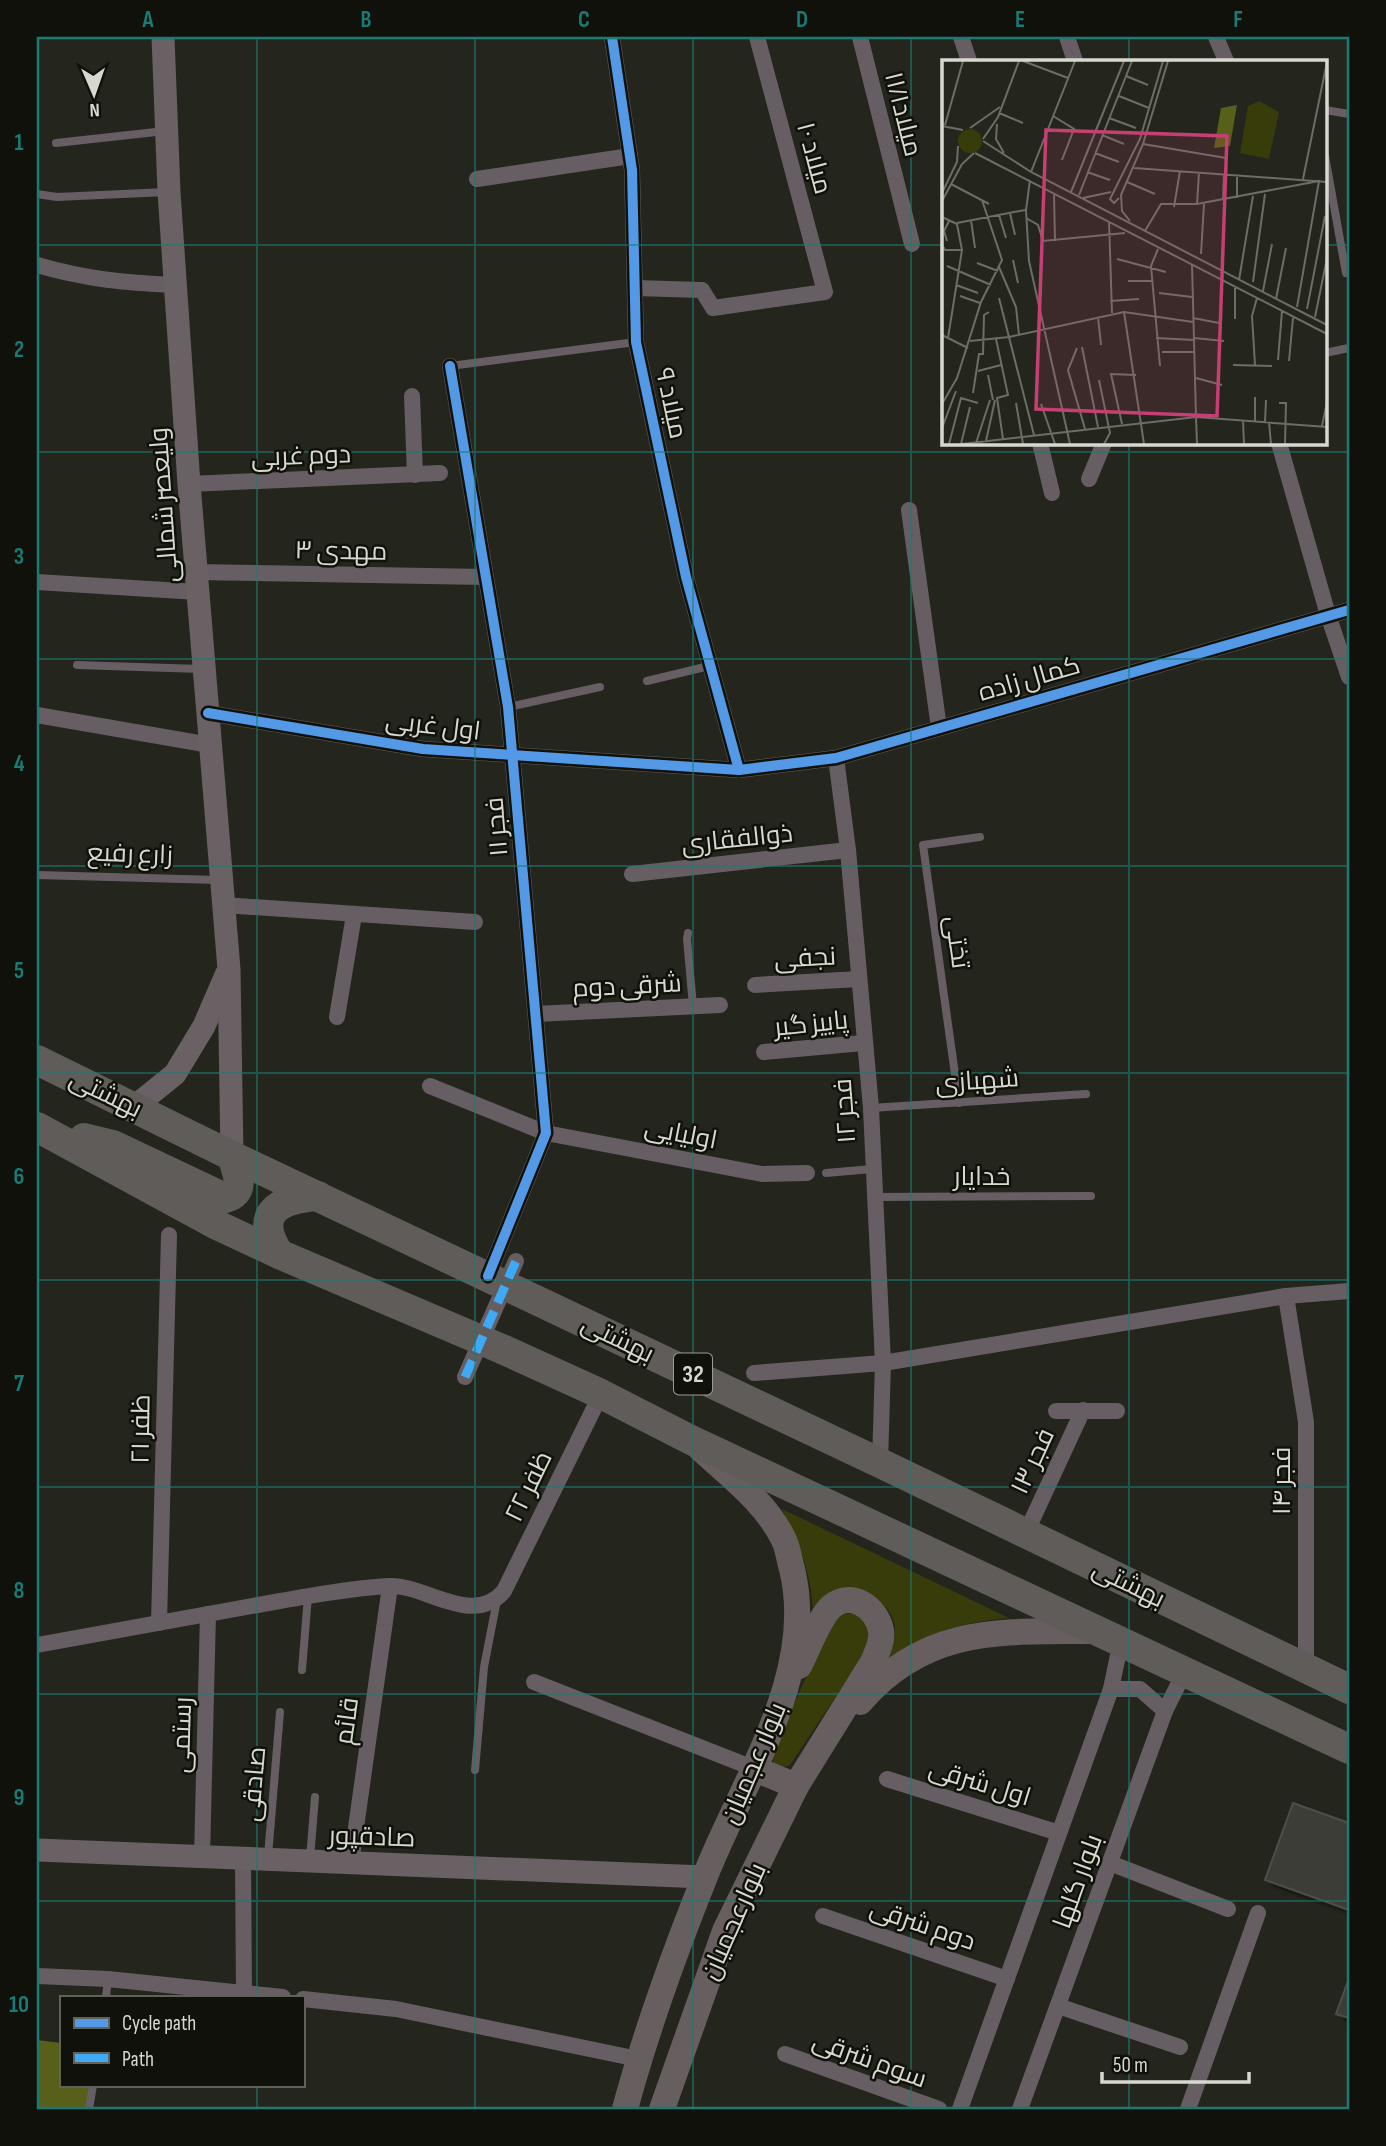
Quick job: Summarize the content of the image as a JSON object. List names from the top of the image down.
{
  "streets": {
    "highway": ["بهشتی", "32"],
    "main road": [
      "ولیعصر شمالی",
      "بلوار عجمیان",
      "صادقپور",
      "بلوارعجمیان"
    ],
    "street": [
      "میلاد۱۱/۱",
      "میلاد ۱۰",
      "میلاد ۹",
      "دوم غربی",
      "مهدی ۳",
      "کمال زاده",
      "اول غربی",
      "فجر ۱۱",
      "ذوالفقاری",
      "نجفی",
      "شرقی دوم",
      "پاییز گیر",
      "فجر ۱۲",
      "اولیایی",
      "ظفر ۲۱",
      "فجر ۱۳",
      "فجر ۱۴",
      "ظفر ۲۲",
      "قائم",
      "رستمی",
      "اول شرقی",
      "بلوار گلها",
      "دوم شرقی",
      "سوم شرقی"
    ],
    "lane": [
      "زارع رفیع",
      "تختی",
      "شهبازی",
      "خدایار",
      "صادقی"
    ]
  },
  "crossings": [
    ["میلاد ۱۰", "میلاد ۹"],
    ["میلاد ۹", "کمال زاده"],
    ["میلاد ۹", "اول غربی"],
    ["دوم غربی", "ولیعصر شمالی"],
    ["ولیعصر شمالی", "مهدی ۳"],
    ["ولیعصر شمالی", "اول غربی"],
    ["ولیعصر شمالی", "زارع رفیع"],
    ["ولیعصر شمالی", "بهشتی"],
    ["مهدی ۳", "فجر ۱۱"],
    ["کمال زاده", "اول غربی"],
    ["کمال زاده", "فجر ۱۲"],
    ["اول غربی", "فجر ۱۱"],
    ["فجر ۱۱", "شرقی دوم"],
    ["فجر ۱۱", "بهشتی"],
    ["فجر ۱۱", "اولیایی"],
    ["ذوالفقاری", "فجر ۱۲"],
    ["تختی", "شهبازی"],
    ["نجفی", "فجر ۱۲"],
    ["پاییز گیر", "فجر ۱۲"],
    ["شهبازی", "فجر ۱۲"],
    ["بهشتی", "فجر ۱۲"],
    ["بهشتی", "فجر ۱۳"],
    ["بهشتی", "فجر ۱۴"],
    ["فجر ۱۲", "خدایار"],
    ["32", "ظفر ۲۲"],
    ["32", "بلوار عجمیان"],
    ["32", "بلوار گلها"],
    ["قائم", "صادقپور"],
    ["رستمی", "صادقپور"],
    ["بلوار عجمیان", "صادقپور"],
    ["اول شرقی", "بلوار گلها"],
    ["صادقی", "صادقپور"],
    ["بلوار گلها", "دوم شرقی"]
  ],
  "legend": ["Cycle path", "Path"],
  "scale_bar": "50 m",
  "north": "bottom",
  "grid": {
    "columns": [
      "A",
      "B",
      "C",
      "D",
      "E",
      "F"
    ],
    "rows": [
      "1",
      "2",
      "3",
      "4",
      "5",
      "6",
      "7",
      "8",
      "9",
      "10"
    ]
  }
}
